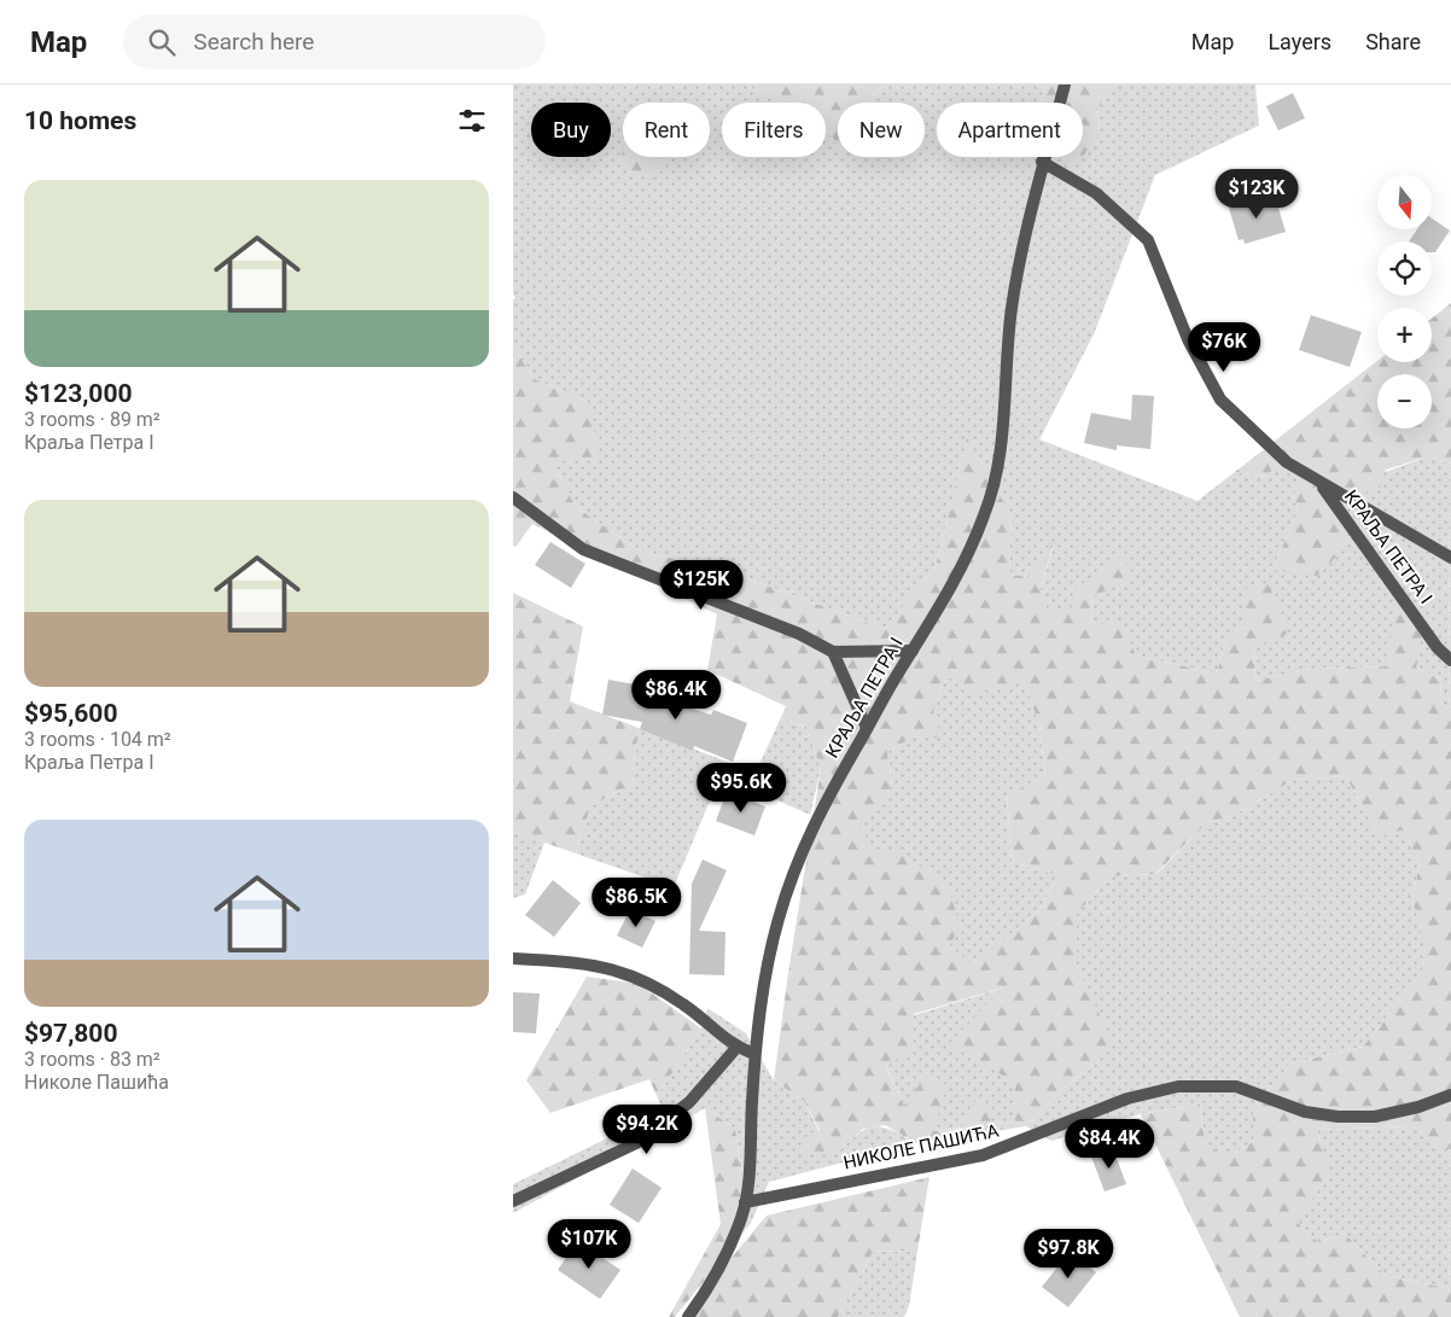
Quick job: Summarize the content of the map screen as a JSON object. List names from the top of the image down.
{
  "streets": {
    "street": ["КРАЉА ПЕТРА I", "НИКОЛЕ ПАШИЋА"]
  },
  "crossings": [
    ["КРАЉА ПЕТРА I", "НИКОЛЕ ПАШИЋА"]
  ],
  "north": "bottom",
  "page": {
    "header": "Map",
    "search": "Search here",
    "nav": ["Map", "Layers", "Share"],
    "heading": "10 homes",
    "chip": [
      "Buy",
      "Rent",
      "Filters",
      "New",
      "Apartment"
    ],
    "list": [
      {
        "name": "$123,000",
        "note": "3 rooms · 89 m² · Краља Петра I"
      },
      {
        "name": "$95,600",
        "note": "3 rooms · 104 m² · Краља Петра I"
      },
      {
        "name": "$97,800",
        "note": "3 rooms · 83 m² · Николе Пашића"
      }
    ],
    "price": [
      "$123K",
      "$76K",
      "$125K",
      "$86.4K",
      "$95.6K",
      "$86.5K",
      "$94.2K",
      "$84.4K",
      "$107K",
      "$97.8K"
    ],
    "map_buttons": ["+", "−"]
  }
}
